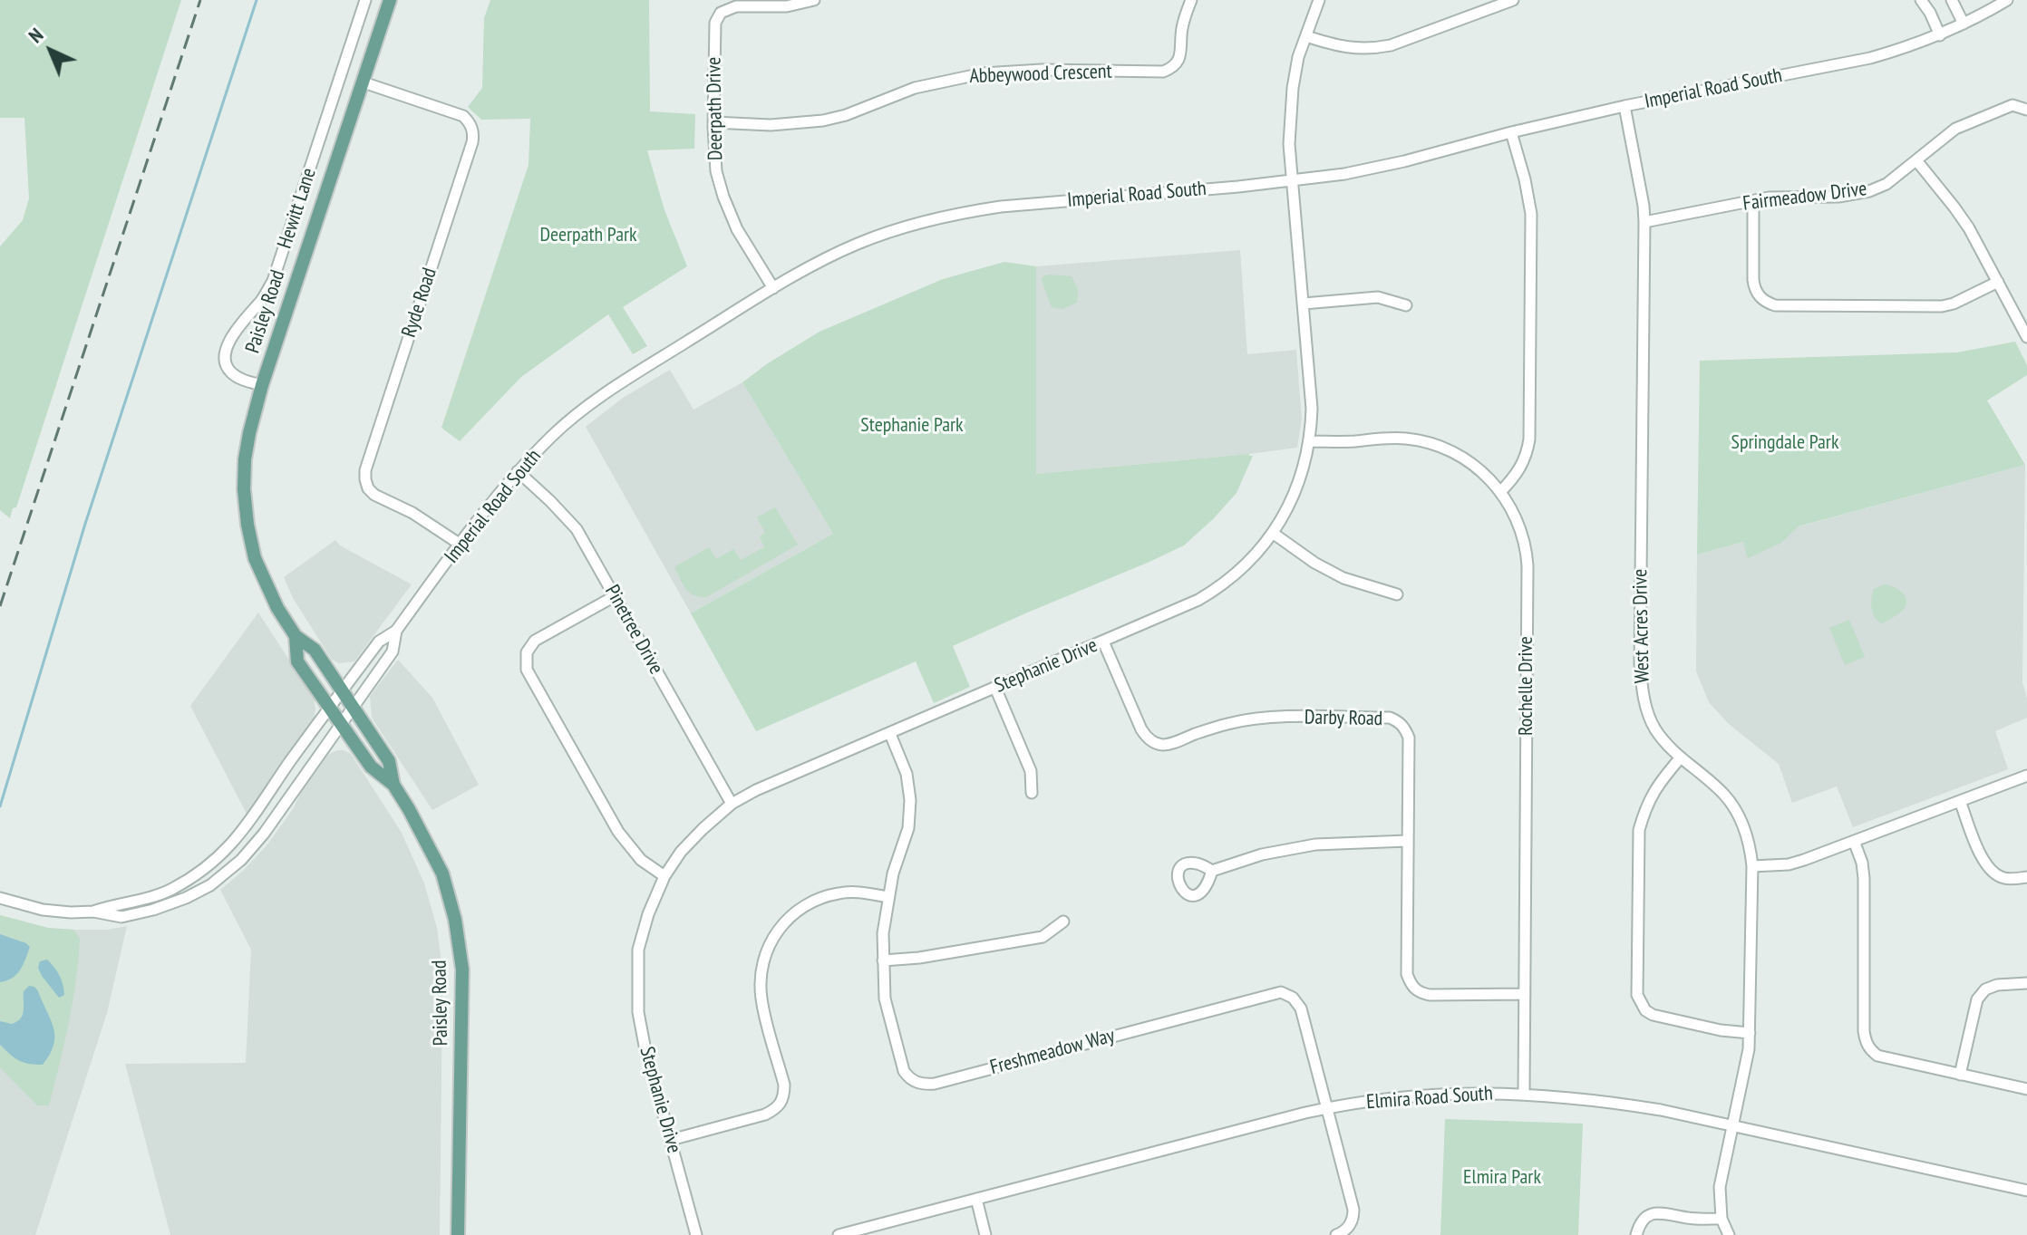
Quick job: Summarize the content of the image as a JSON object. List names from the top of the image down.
{
  "streets": {
    "main road": ["Paisley Road"],
    "street": [
      "Abbeywood Crescent",
      "Imperial Road South",
      "Deerpath Drive",
      "Fairmeadow Drive",
      "Hewitt Lane",
      "Ryde Road",
      "West Acres Drive",
      "Pinetree Drive",
      "Stephanie Drive",
      "Rochelle Drive",
      "Darby Road",
      "Freshmeadow Way",
      "Elmira Road South"
    ]
  },
  "crossings": [
    ["Abbeywood Crescent", "Deerpath Drive"],
    ["Imperial Road South", "Deerpath Drive"],
    ["Imperial Road South", "Ryde Road"],
    ["Imperial Road South", "Paisley Road"],
    ["Imperial Road South", "West Acres Drive"],
    ["Imperial Road South", "Pinetree Drive"],
    ["Imperial Road South", "Stephanie Drive"],
    ["Fairmeadow Drive", "West Acres Drive"],
    ["Hewitt Lane", "Paisley Road"],
    ["Ryde Road", "Paisley Road"],
    ["West Acres Drive", "Elmira Road South"],
    ["Pinetree Drive", "Stephanie Drive"],
    ["Stephanie Drive", "Rochelle Drive"],
    ["Stephanie Drive", "Darby Road"],
    ["Stephanie Drive", "Freshmeadow Way"],
    ["Rochelle Drive", "Darby Road"],
    ["Rochelle Drive", "Elmira Road South"],
    ["Freshmeadow Way", "Elmira Road South"]
  ],
  "parks": [
    "Deerpath Park",
    "Stephanie Park",
    "Springdale Park",
    "Elmira Park"
  ],
  "north": "top left"
}
